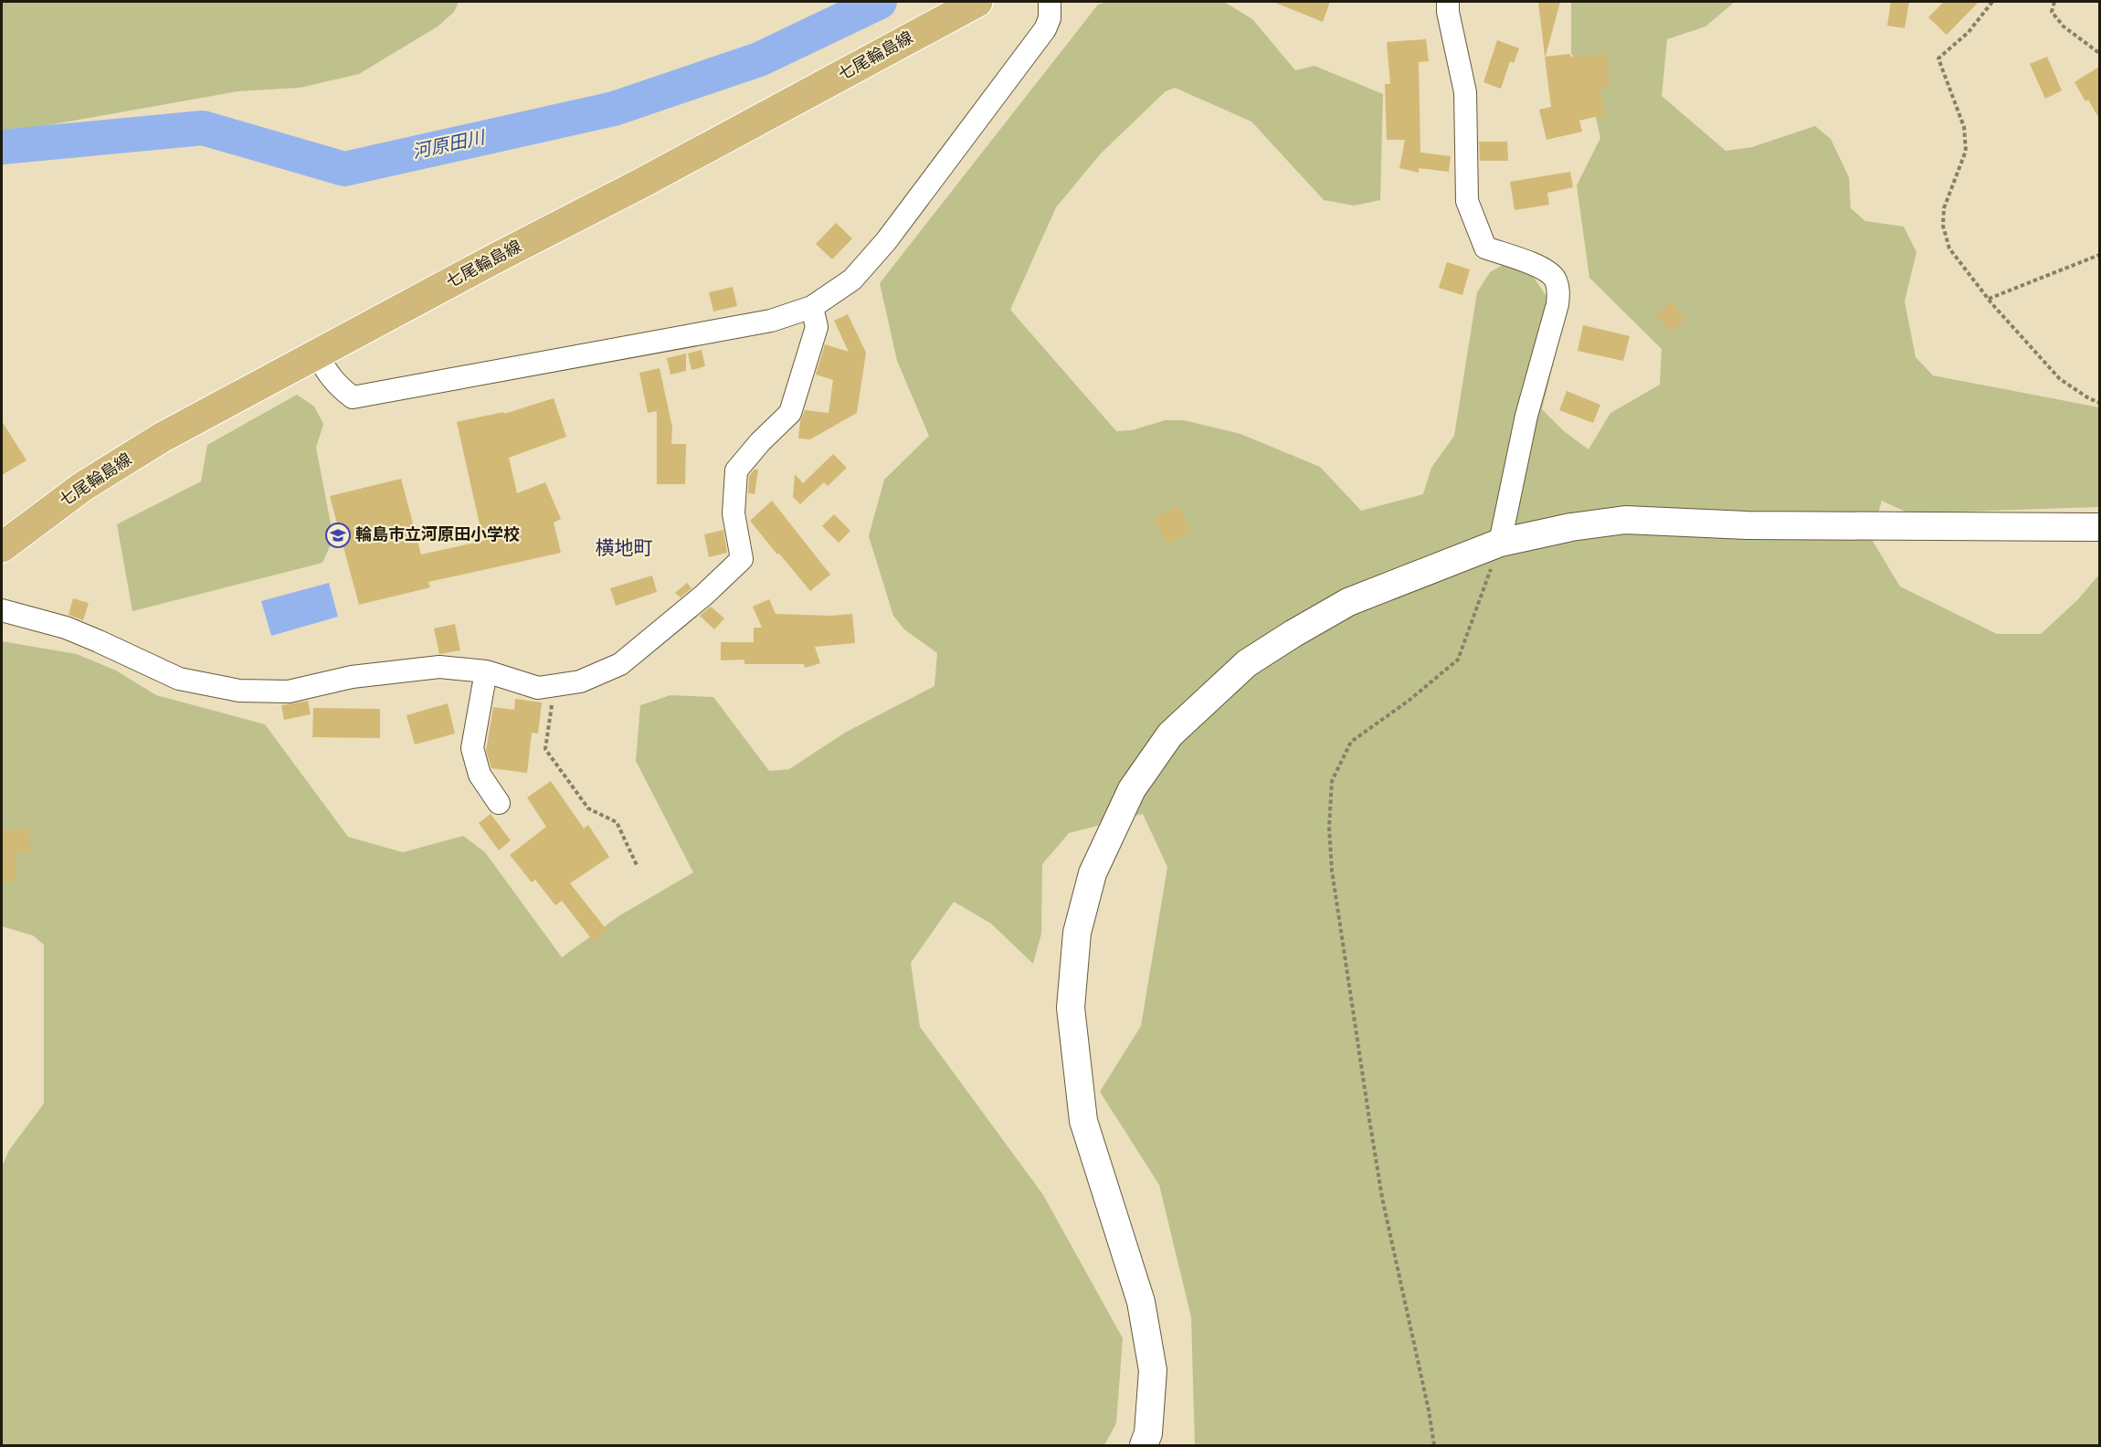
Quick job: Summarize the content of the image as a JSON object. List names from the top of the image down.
{
  "streets": {
    "main road": ["七尾輪島線"]
  },
  "districts": ["横地町"],
  "water": ["河原田川"],
  "places": {
    "school or university": ["輪島市立河原田小学校"]
  }
}
